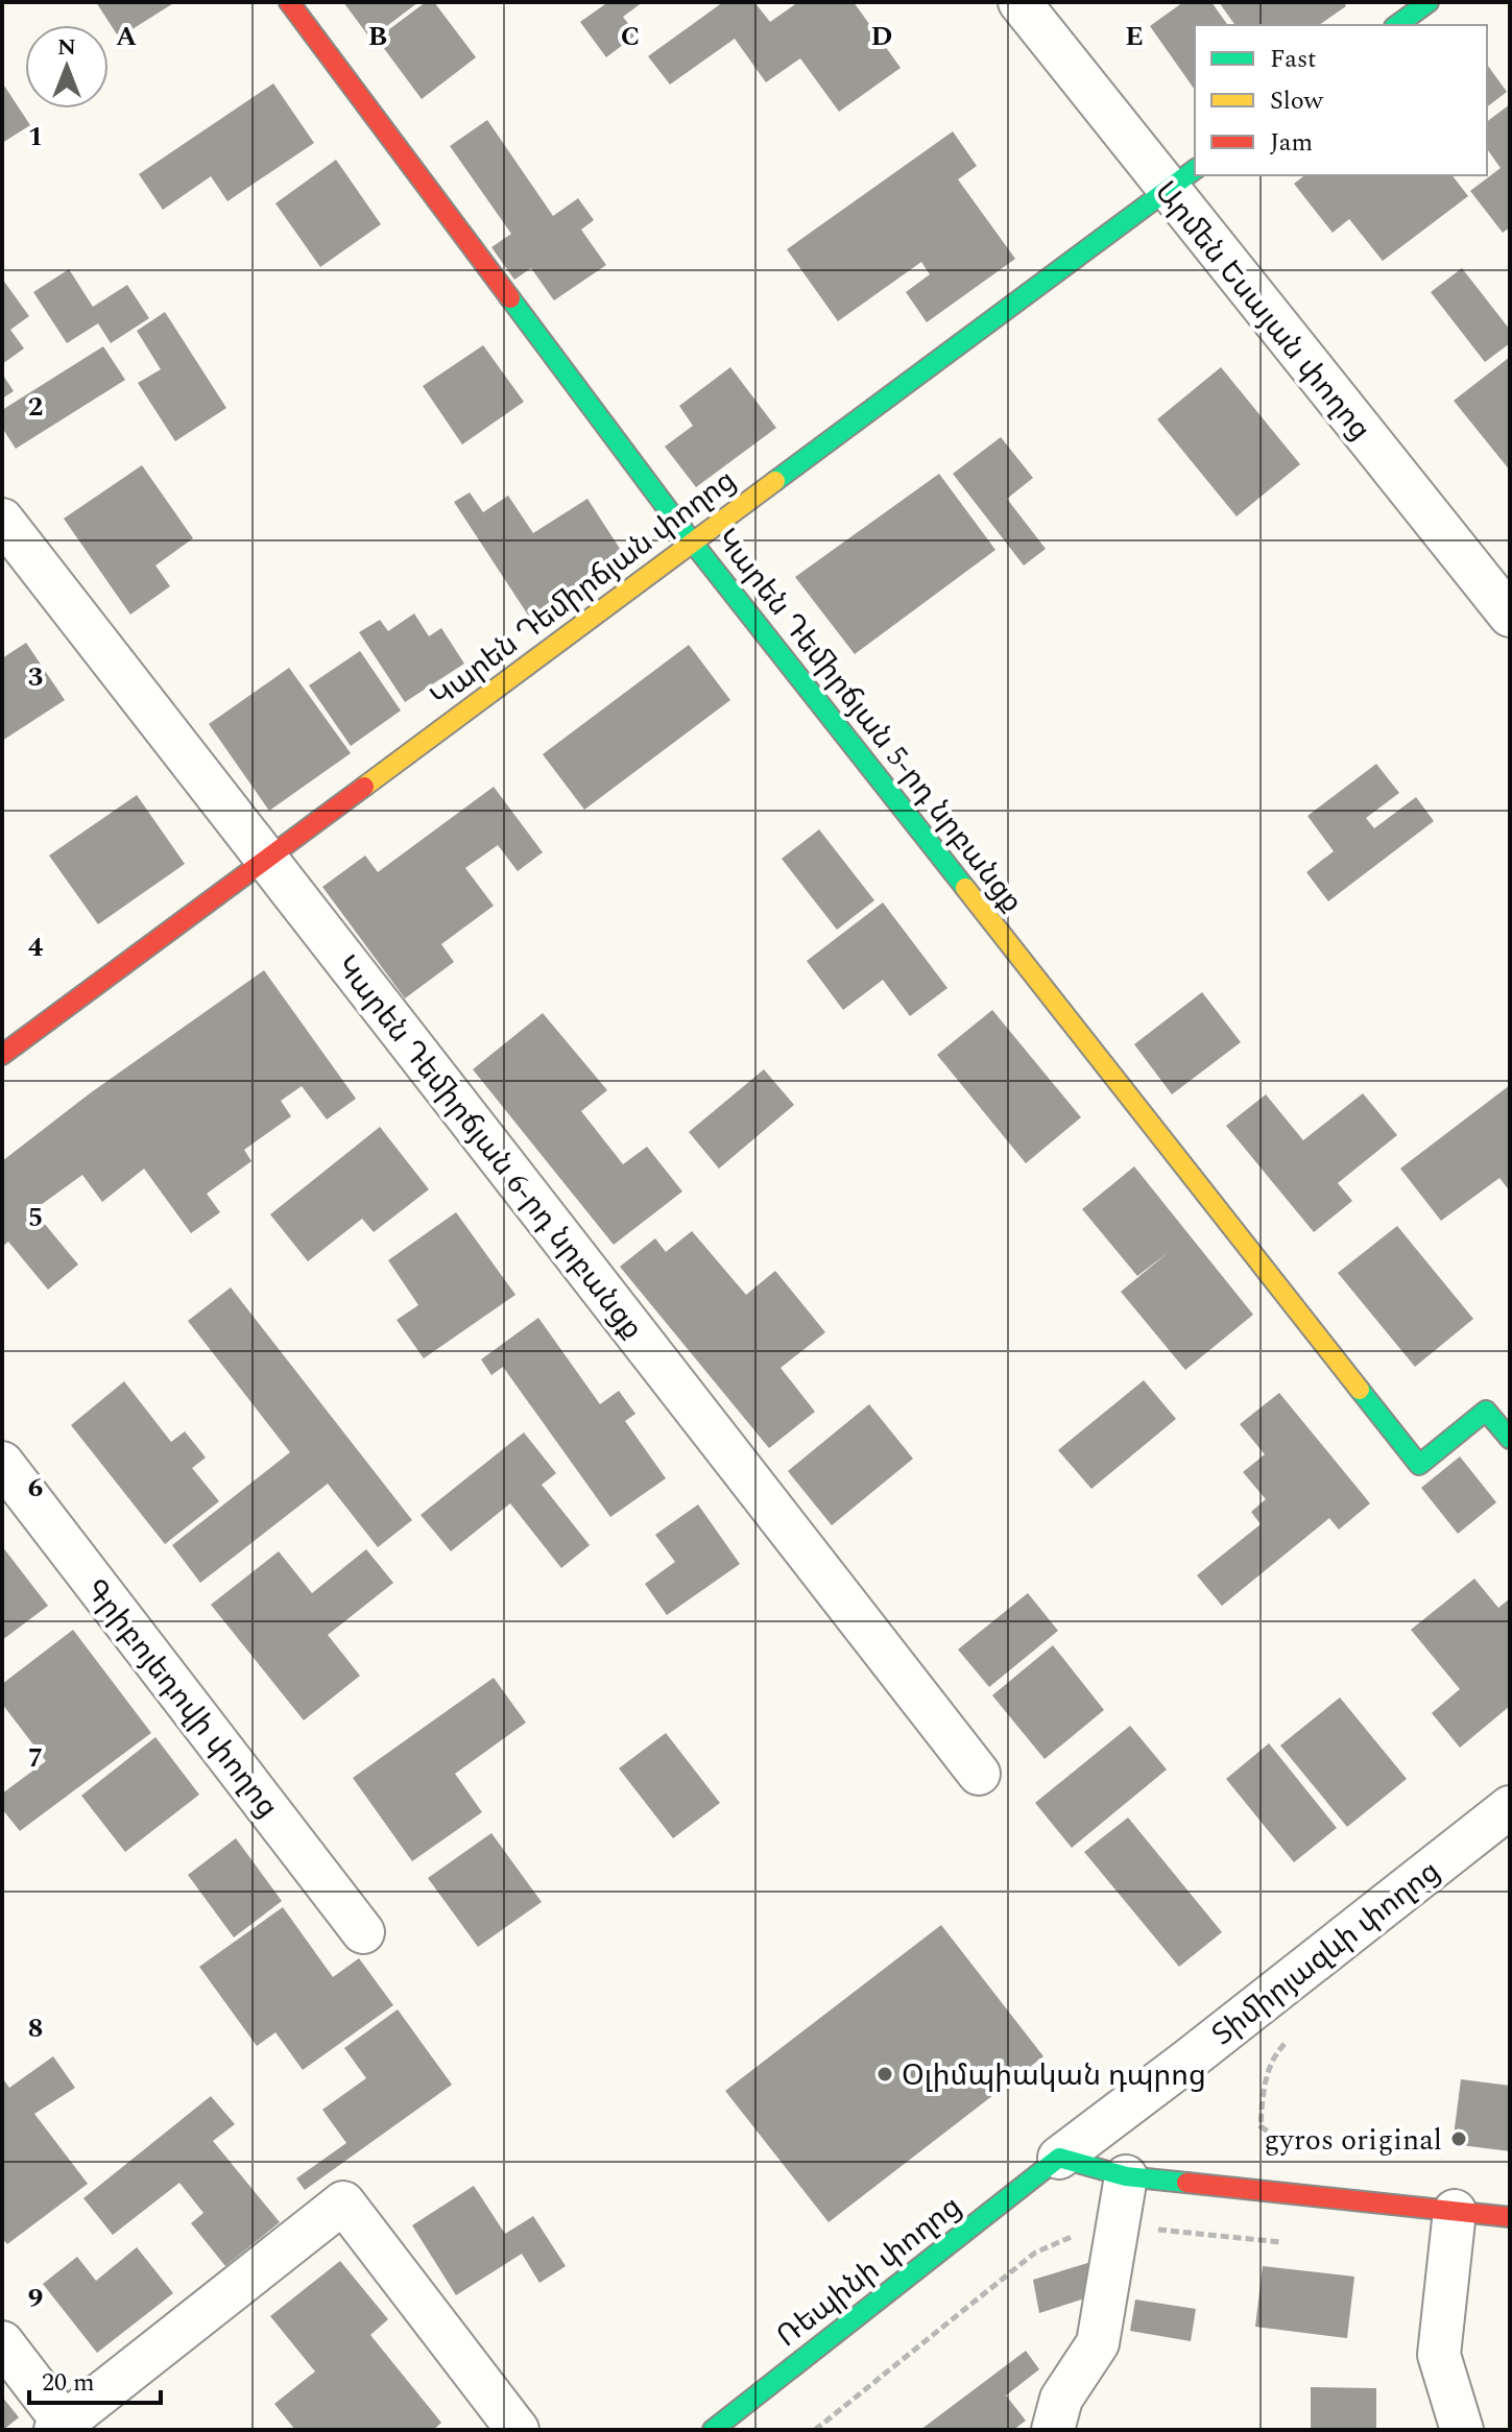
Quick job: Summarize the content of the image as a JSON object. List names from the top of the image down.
{
  "streets": {
    "street": [
      "Արմեն Եսայան փողոց",
      "Կարեն Դեմիրճյան փողոց",
      "Կարեն Դեմիրճյան 5-րդ նրբանցք",
      "Կարեն Դեմիրճյան 6-րդ նրբանցք",
      "Գրիբոյեդովի փողոց",
      "Տիմիրյազևի փողոց",
      "Ռեպինի փողոց"
    ]
  },
  "crossings": [
    ["Արմեն Եսայան փողոց", "Կարեն Դեմիրճյան փողոց"],
    ["Կարեն Դեմիրճյան փողոց", "Կարեն Դեմիրճյան 5-րդ նրբանցք"],
    ["Կարեն Դեմիրճյան փողոց", "Կարեն Դեմիրճյան 6-րդ նրբանցք"],
    ["Տիմիրյազևի փողոց", "Ռեպինի փողոց"]
  ],
  "places": ["Օլիմպիական դպրոց", "gyros original"],
  "legend": ["Fast", "Slow", "Jam"],
  "scale_bar": "20 m",
  "north": "top",
  "grid": {
    "columns": [
      "A",
      "B",
      "C",
      "D",
      "E"
    ],
    "rows": [
      "1",
      "2",
      "3",
      "4",
      "5",
      "6",
      "7",
      "8",
      "9"
    ]
  }
}
